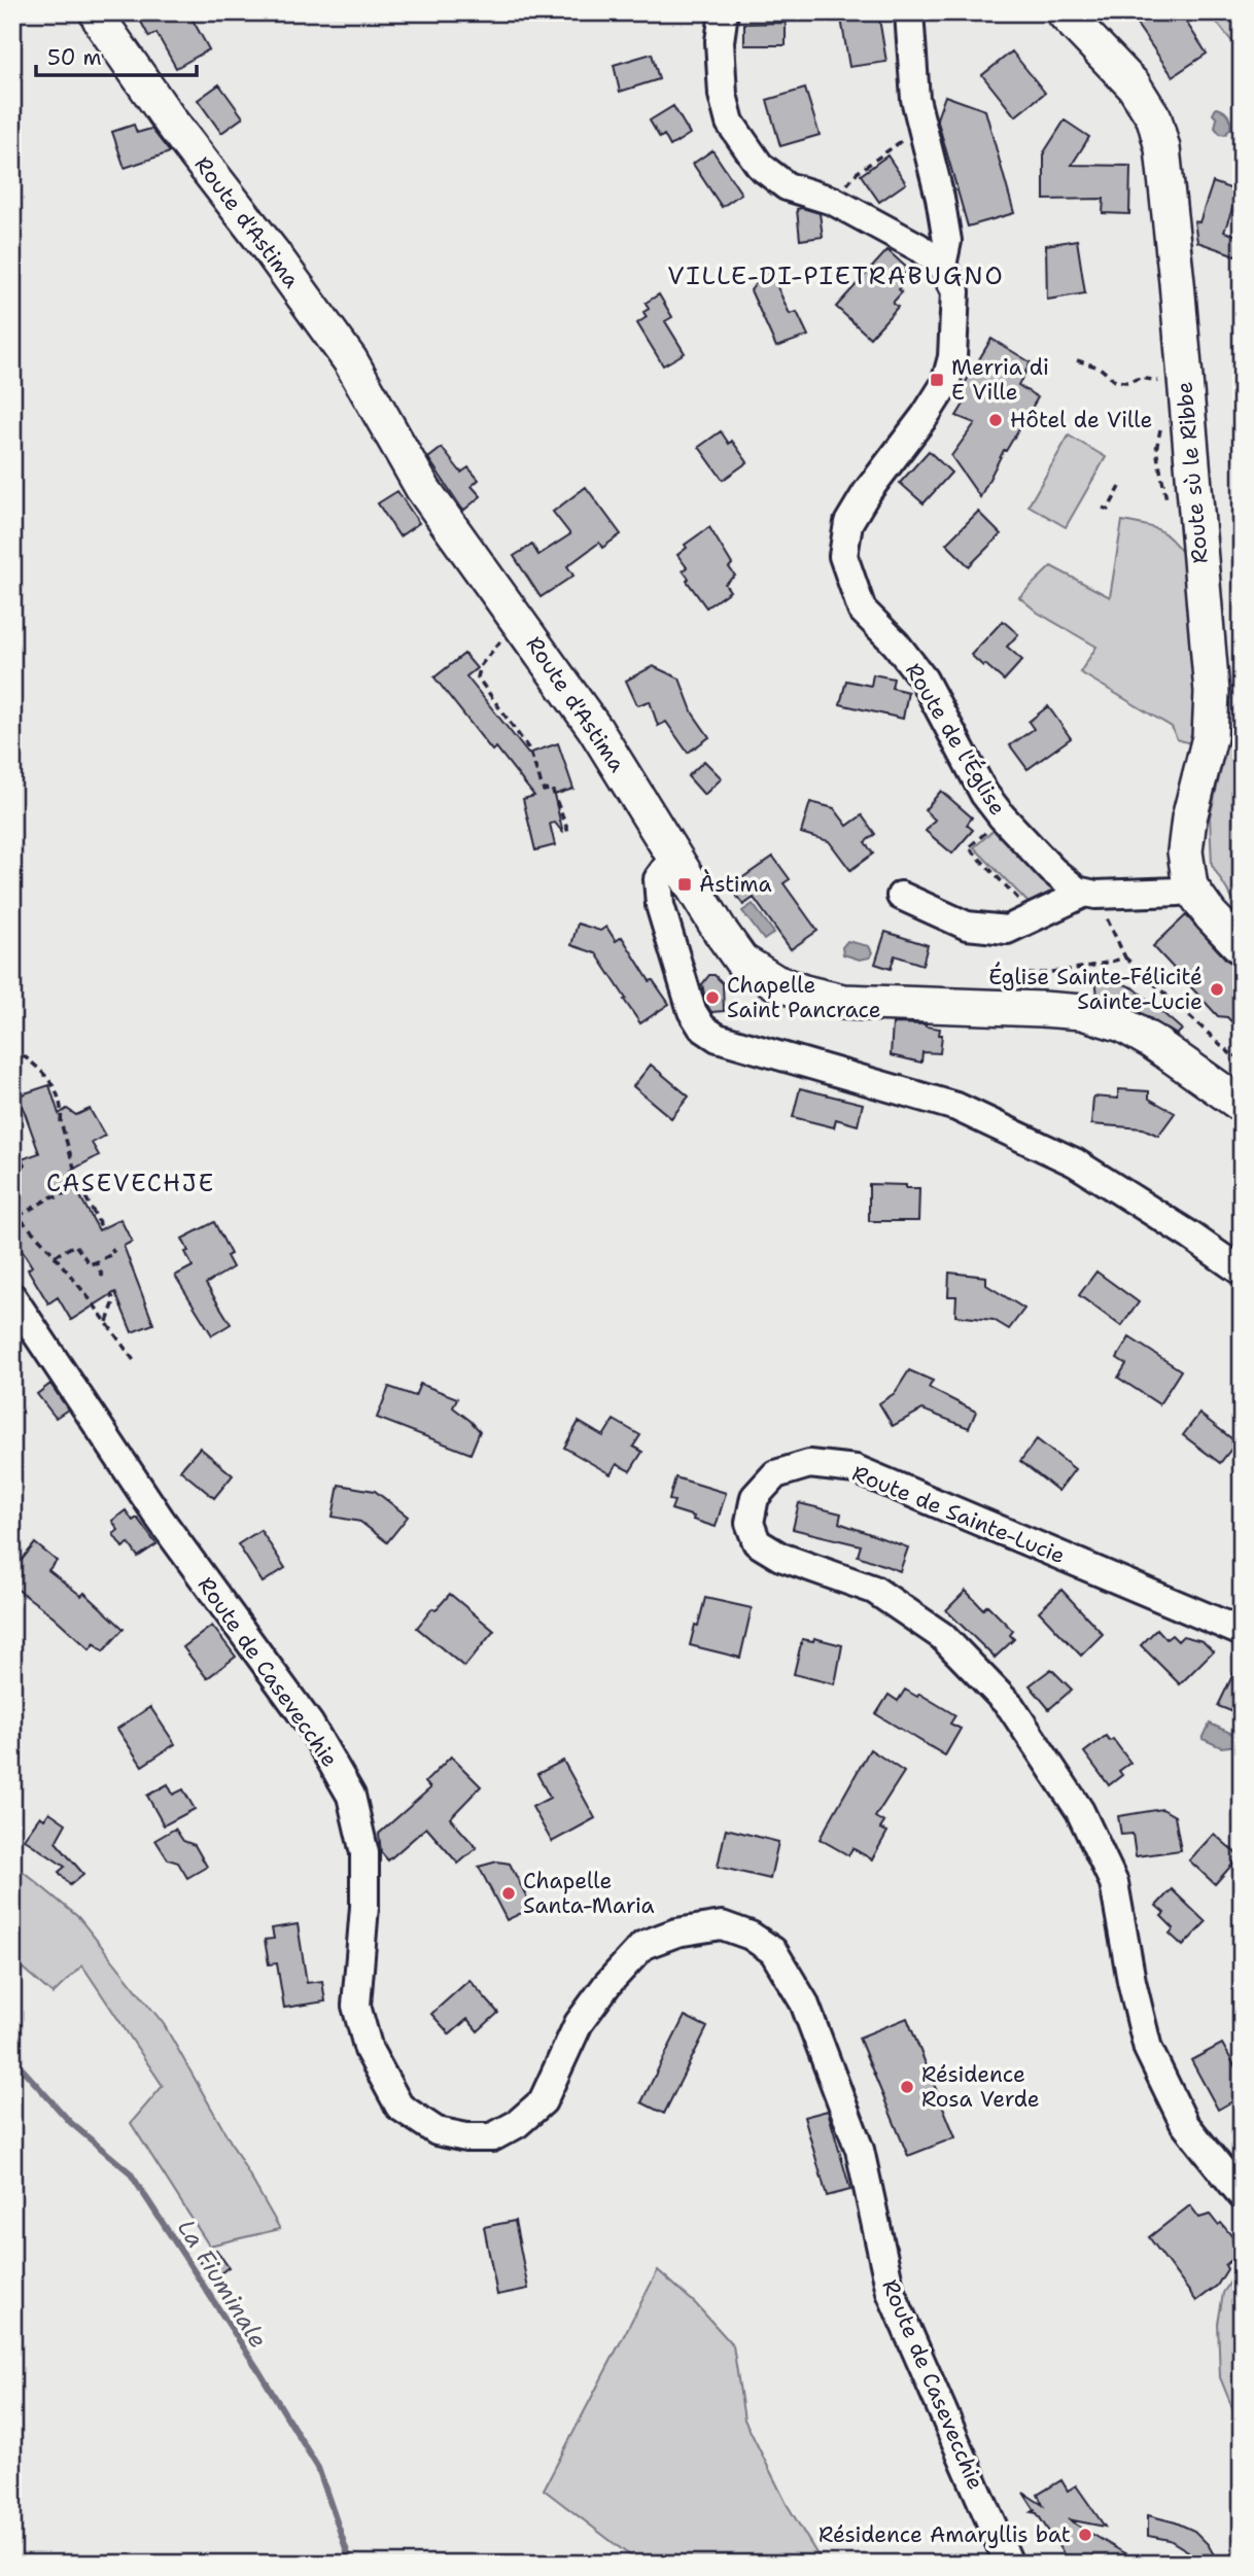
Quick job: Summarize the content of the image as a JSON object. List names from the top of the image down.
{
  "streets": {
    "main road": ["Route d'Astima", "Route sù le Ribbe"],
    "street": ["Route de l'Église", "Route de Sainte-Lucie", "Route de Casevecchie"]
  },
  "districts": ["VILLE-DI-PIETRABUGNO", "CASEVECHJE"],
  "water": ["La Fiuminale"],
  "places": {
    "transit": ["Merria di E Ville", "Àstima"],
    "other": [
      "Hôtel de Ville",
      "Église Sainte-Félicité Sainte-Lucie",
      "Chapelle Saint Pancrace",
      "Chapelle Santa-Maria",
      "Résidence Rosa Verde",
      "Résidence Amaryllis bat"
    ]
  },
  "scale_bar": "50 m"
}
